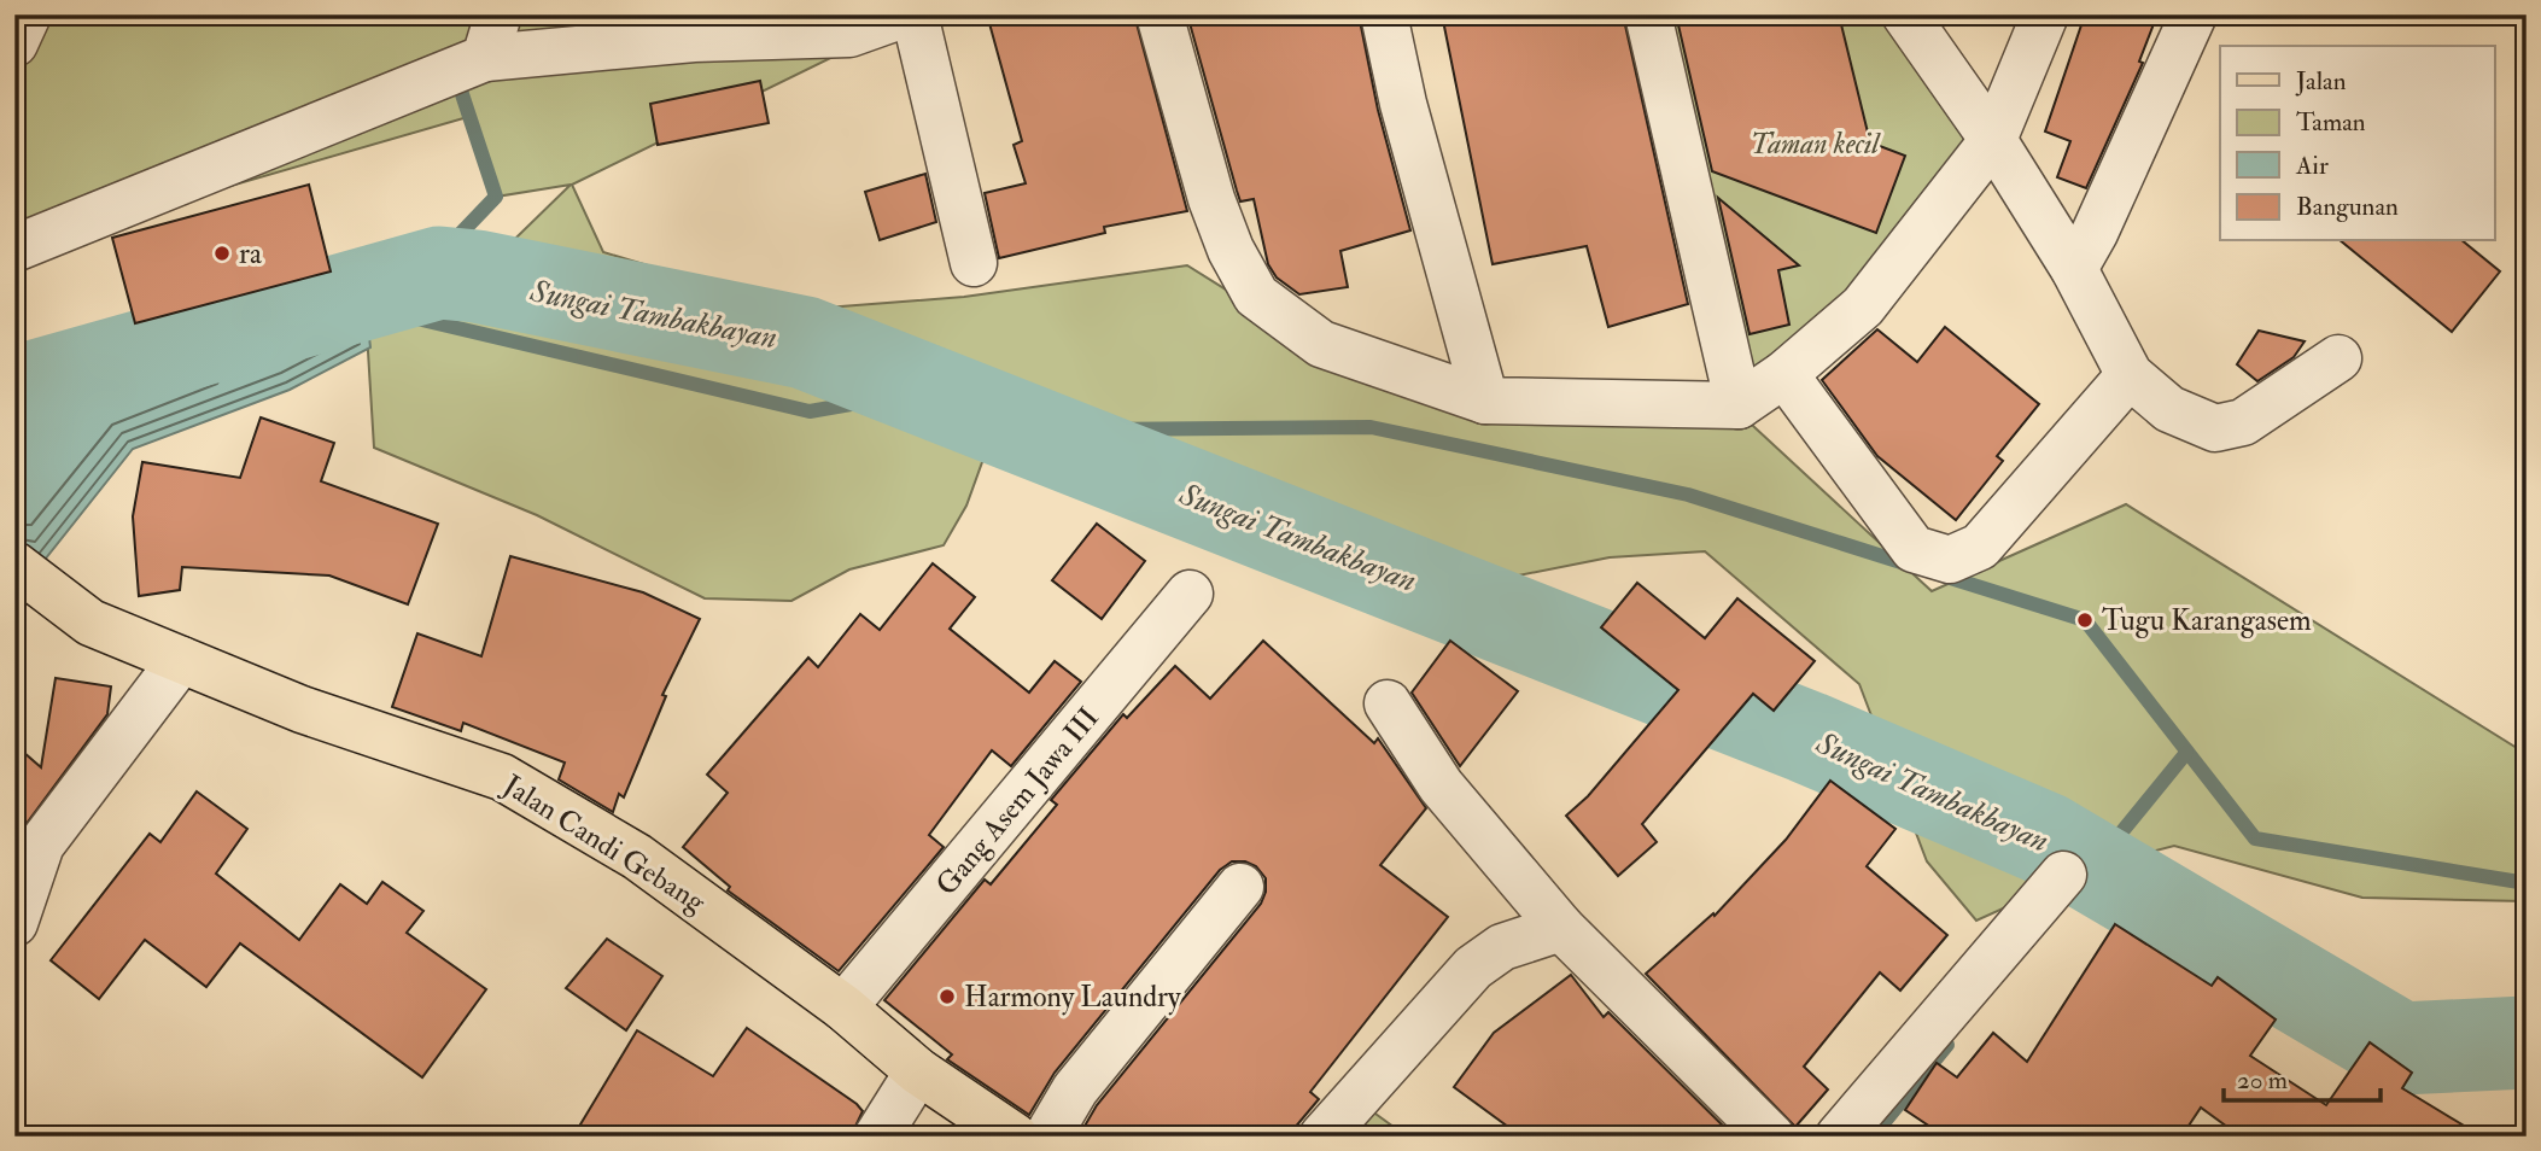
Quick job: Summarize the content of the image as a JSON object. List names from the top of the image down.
{
  "streets": {
    "main road": ["Jalan Candi Gebang"],
    "street": ["Gang Asem Jawa III"]
  },
  "crossings": [
    ["Gang Asem Jawa III", "Jalan Candi Gebang"]
  ],
  "water": ["Sungai Tambakbayan"],
  "parks": ["Taman kecil"],
  "places": ["ra", "Tugu Karangasem", "Harmony Laundry"],
  "legend": [
    "Jalan",
    "Taman",
    "Air",
    "Bangunan"
  ],
  "scale_bar": "20 m"
}
